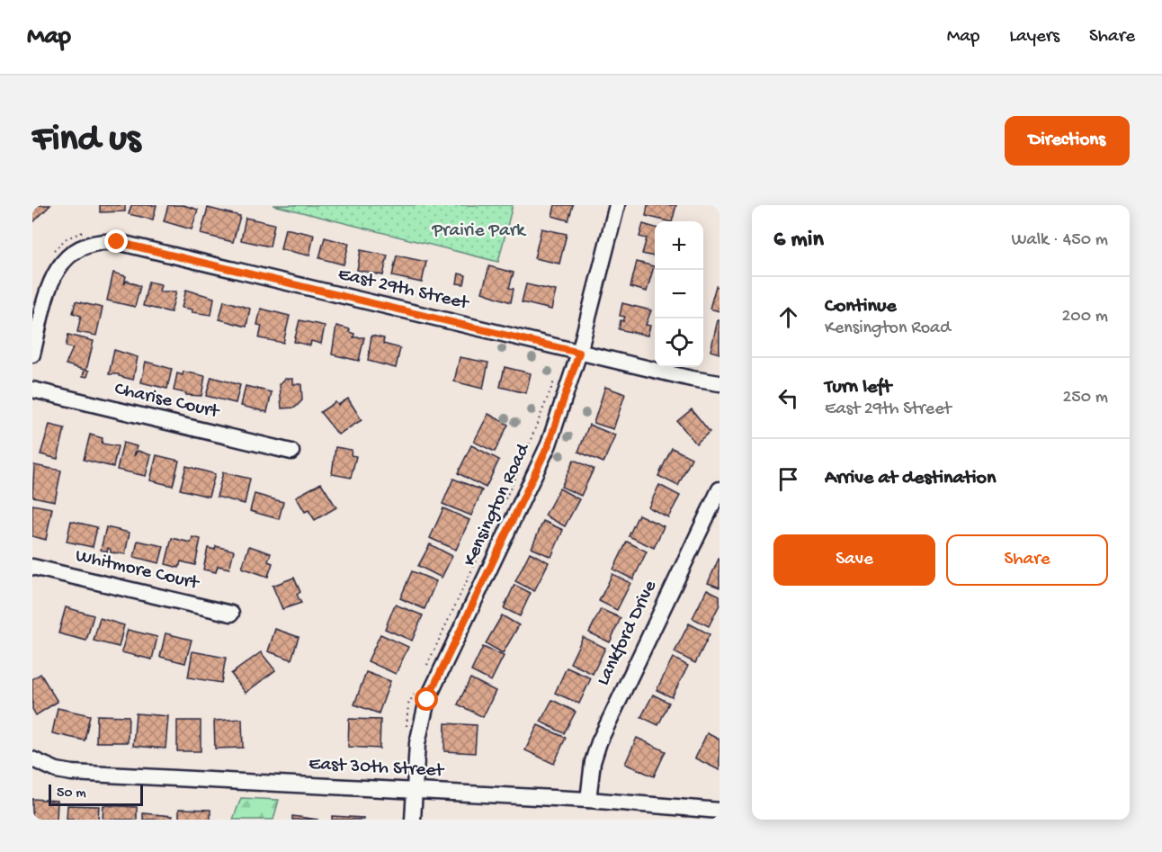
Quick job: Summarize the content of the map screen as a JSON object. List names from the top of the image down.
{
  "streets": {
    "street": [
      "East 29th Street",
      "Charise Court",
      "Kensington Road",
      "Whitmore Court",
      "Lankford Drive",
      "East 30th Street"
    ]
  },
  "crossings": [
    ["East 29th Street", "Kensington Road"],
    ["Kensington Road", "East 30th Street"],
    ["Lankford Drive", "East 30th Street"]
  ],
  "parks": ["Prairie Park"],
  "scale_bar": "50 m",
  "page": {
    "header": "Map",
    "nav": ["Map", "Layers", "Share"],
    "buttons": [
      "Directions",
      ["Save", "Share"]
    ],
    "title": "Find us",
    "heading": ["6 min", "Walk · 450 m"],
    "map_buttons": ["+", "−"],
    "list": [
      ["Continue", "Kensington Road", "200 m"],
      ["Turn left", "East 29th Street", "250 m"],
      "Arrive at destination"
    ],
    "scale": "50 m"
  }
}
